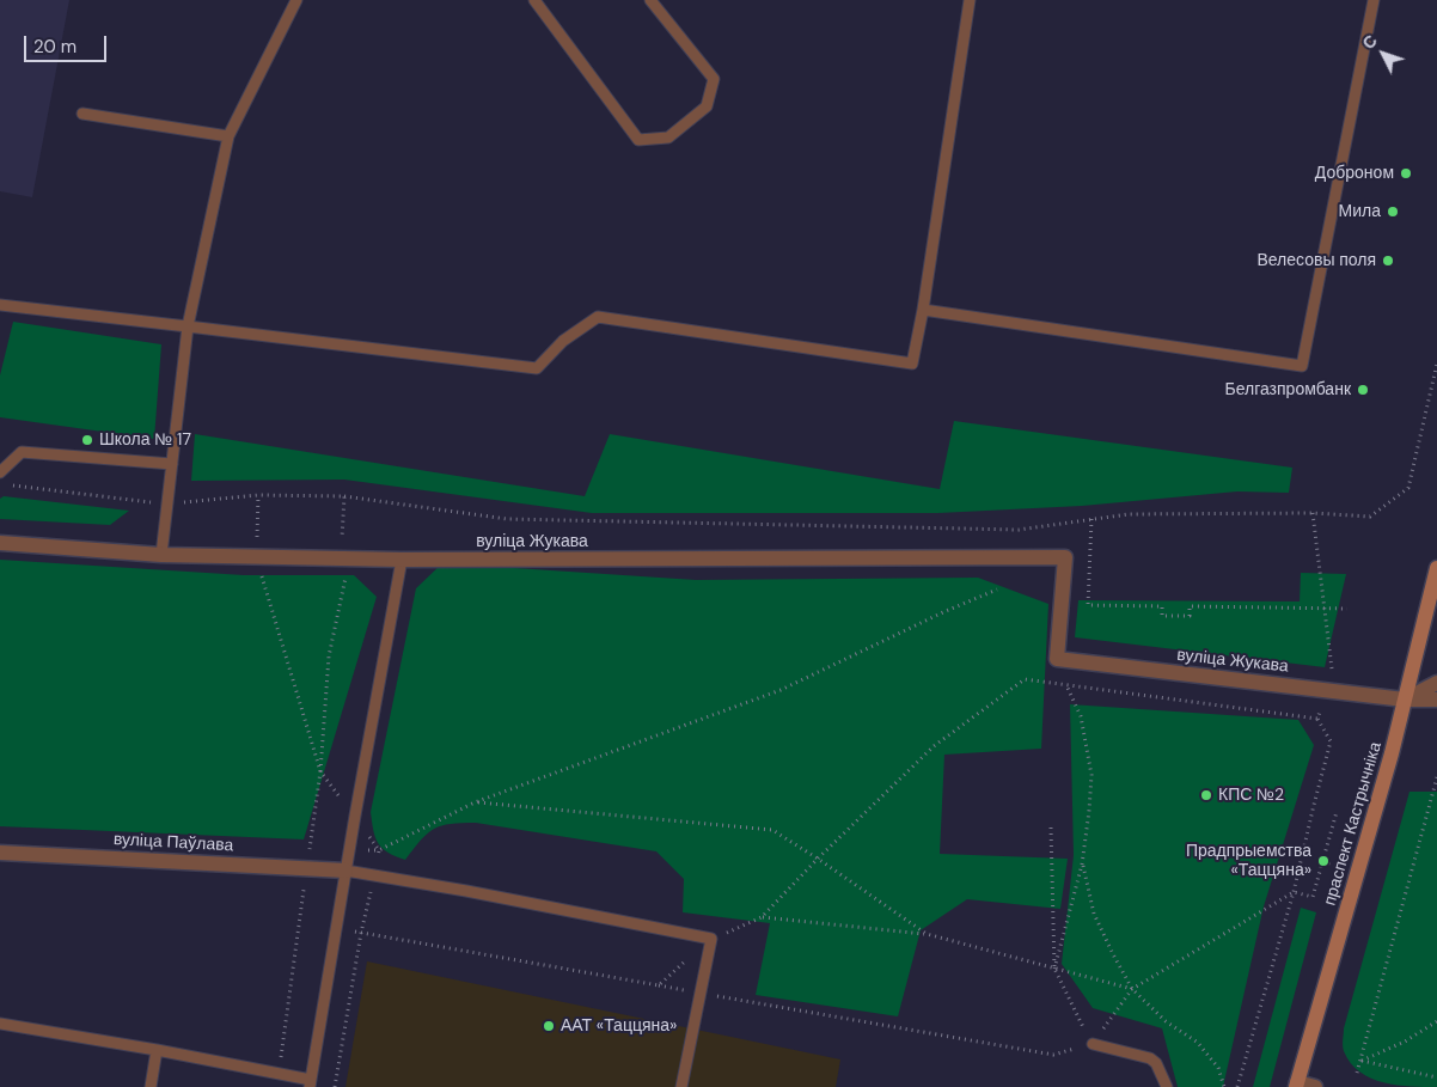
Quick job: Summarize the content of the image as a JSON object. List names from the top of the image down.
{
  "streets": {
    "main road": ["праспект Кастрычніка"],
    "street": ["вуліца Жукава", "вуліца Паўлава"]
  },
  "crossings": [
    ["вуліца Жукава", "праспект Кастрычніка"]
  ],
  "places": [
    "Доброном",
    "Мила",
    "Велесовы поля",
    "Белгазпромбанк",
    "Школа № 17",
    "КПС №2",
    "Прадпрыемства «Таццяна»",
    "ААТ «Таццяна»"
  ],
  "scale_bar": "20 m",
  "north": "top left"
}
